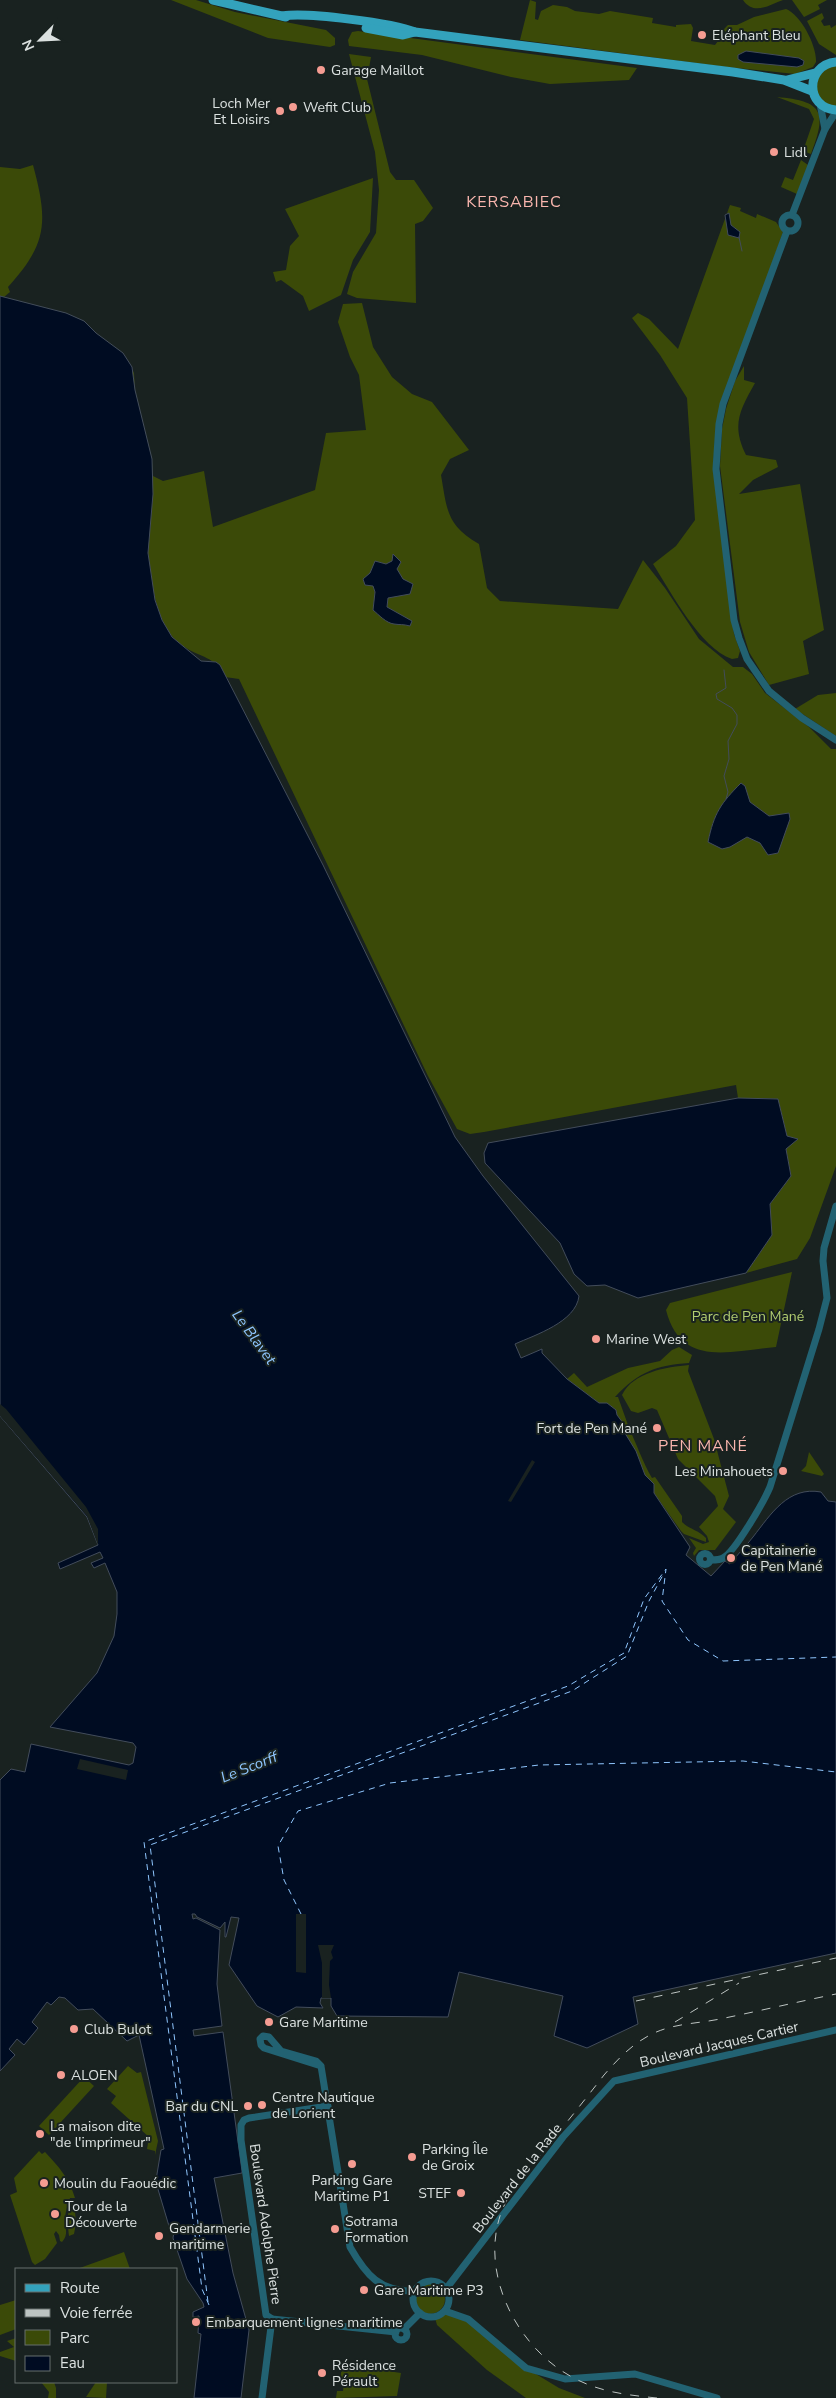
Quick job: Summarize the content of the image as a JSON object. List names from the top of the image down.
{
  "streets": {
    "street": ["Boulevard Jacques Cartier", "Boulevard de la Rade", "Boulevard Adolphe Pierre"]
  },
  "crossings": [
    ["Boulevard Jacques Cartier", "Boulevard de la Rade"],
    ["Boulevard de la Rade", "Boulevard Adolphe Pierre"]
  ],
  "districts": ["KERSABIEC", "PEN MANÉ"],
  "water": ["Le Blavet", "Le Scorff"],
  "parks": ["Parc de Pen Mané"],
  "places": [
    "Eléphant Bleu",
    "Garage Maillot",
    "Wefit Club",
    "Loch Mer Et Loisirs",
    "Lidl",
    "Marine West",
    "Fort de Pen Mané",
    "Les Minahouets",
    "Capitainerie de Pen Mané",
    "Gare Maritime",
    "Club Bulot",
    "ALOEN",
    "Centre Nautique de Lorient",
    "Bar du CNL",
    "La maison dite \"de l'imprimeur\"",
    "Parking Île de Groix",
    "Parking Gare Maritime P1",
    "Moulin du Faouédic",
    "STEF",
    "Tour de la Découverte",
    "Sotrama Formation",
    "Gendarmerie maritime",
    "Gare Maritime P3",
    "Embarquement lignes maritime",
    "Résidence Pérault"
  ],
  "legend": [
    "Route",
    "Voie ferrée",
    "Parc",
    "Eau"
  ],
  "north": "bottom left"
}
